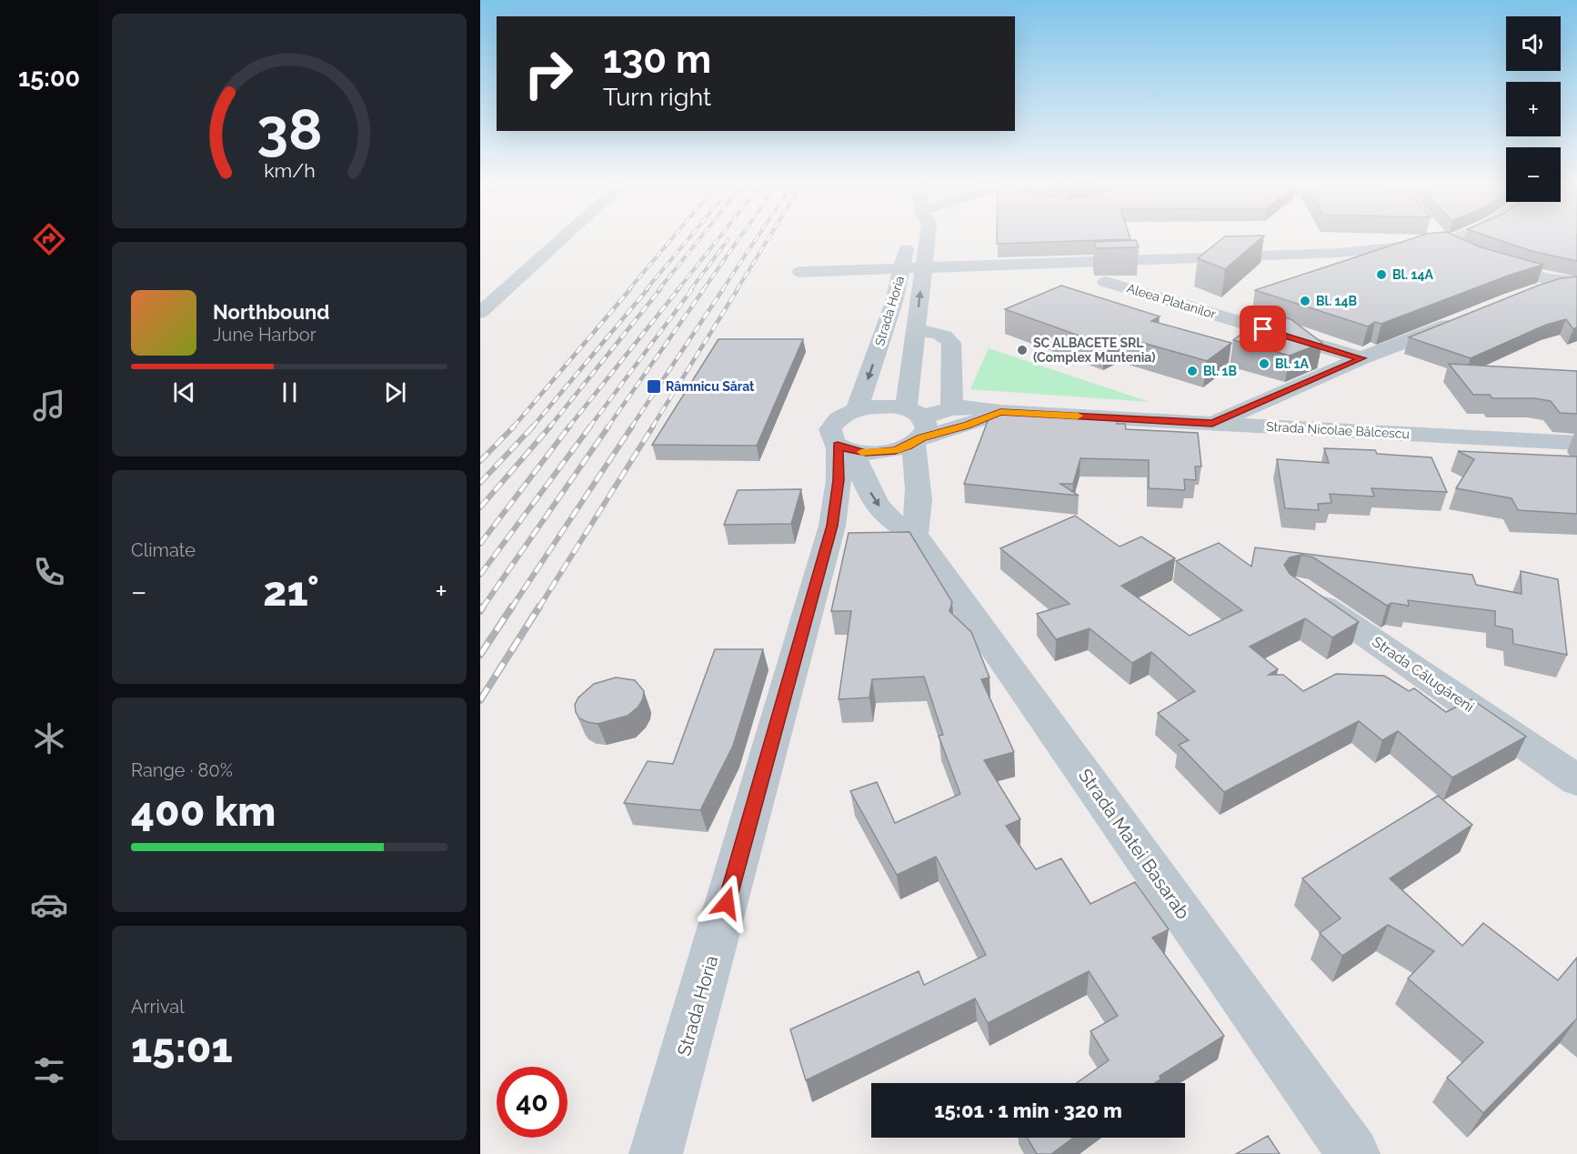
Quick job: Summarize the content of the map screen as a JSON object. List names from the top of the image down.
{
  "streets": {
    "street": [
      "Aleea Platanilor",
      "Strada Horia",
      "Strada Nicolae Bălcescu",
      "Strada Călugăreni",
      "Strada Matei Basarab"
    ]
  },
  "crossings": [
    ["Strada Horia", "Strada Nicolae Bălcescu"],
    ["Strada Horia", "Strada Matei Basarab"]
  ],
  "places": {
    "other": [
      "Bl. 14A",
      "Bl. 14B",
      "SC ALBACETE SRL (Complex Muntenia)",
      "Bl. 1A",
      "Bl. 1B"
    ],
    "transit": ["Râmnicu Sărat"]
  },
  "page": {
    "tabs": "15:00",
    "map_buttons": ["+", "−"],
    "turn": ["130 m", "Turn right"],
    "song": ["Northbound", "June Harbor"],
    "tile": [
      "Climate",
      ["Range · 80%", "400 km"],
      ["Arrival", "15:01"]
    ],
    "heat": ["−", "21°", "+"],
    "limit": "40",
    "trip": "15:01 · 1 min · 320 m",
    "gauge": ["38", "km/h"]
  }
}
